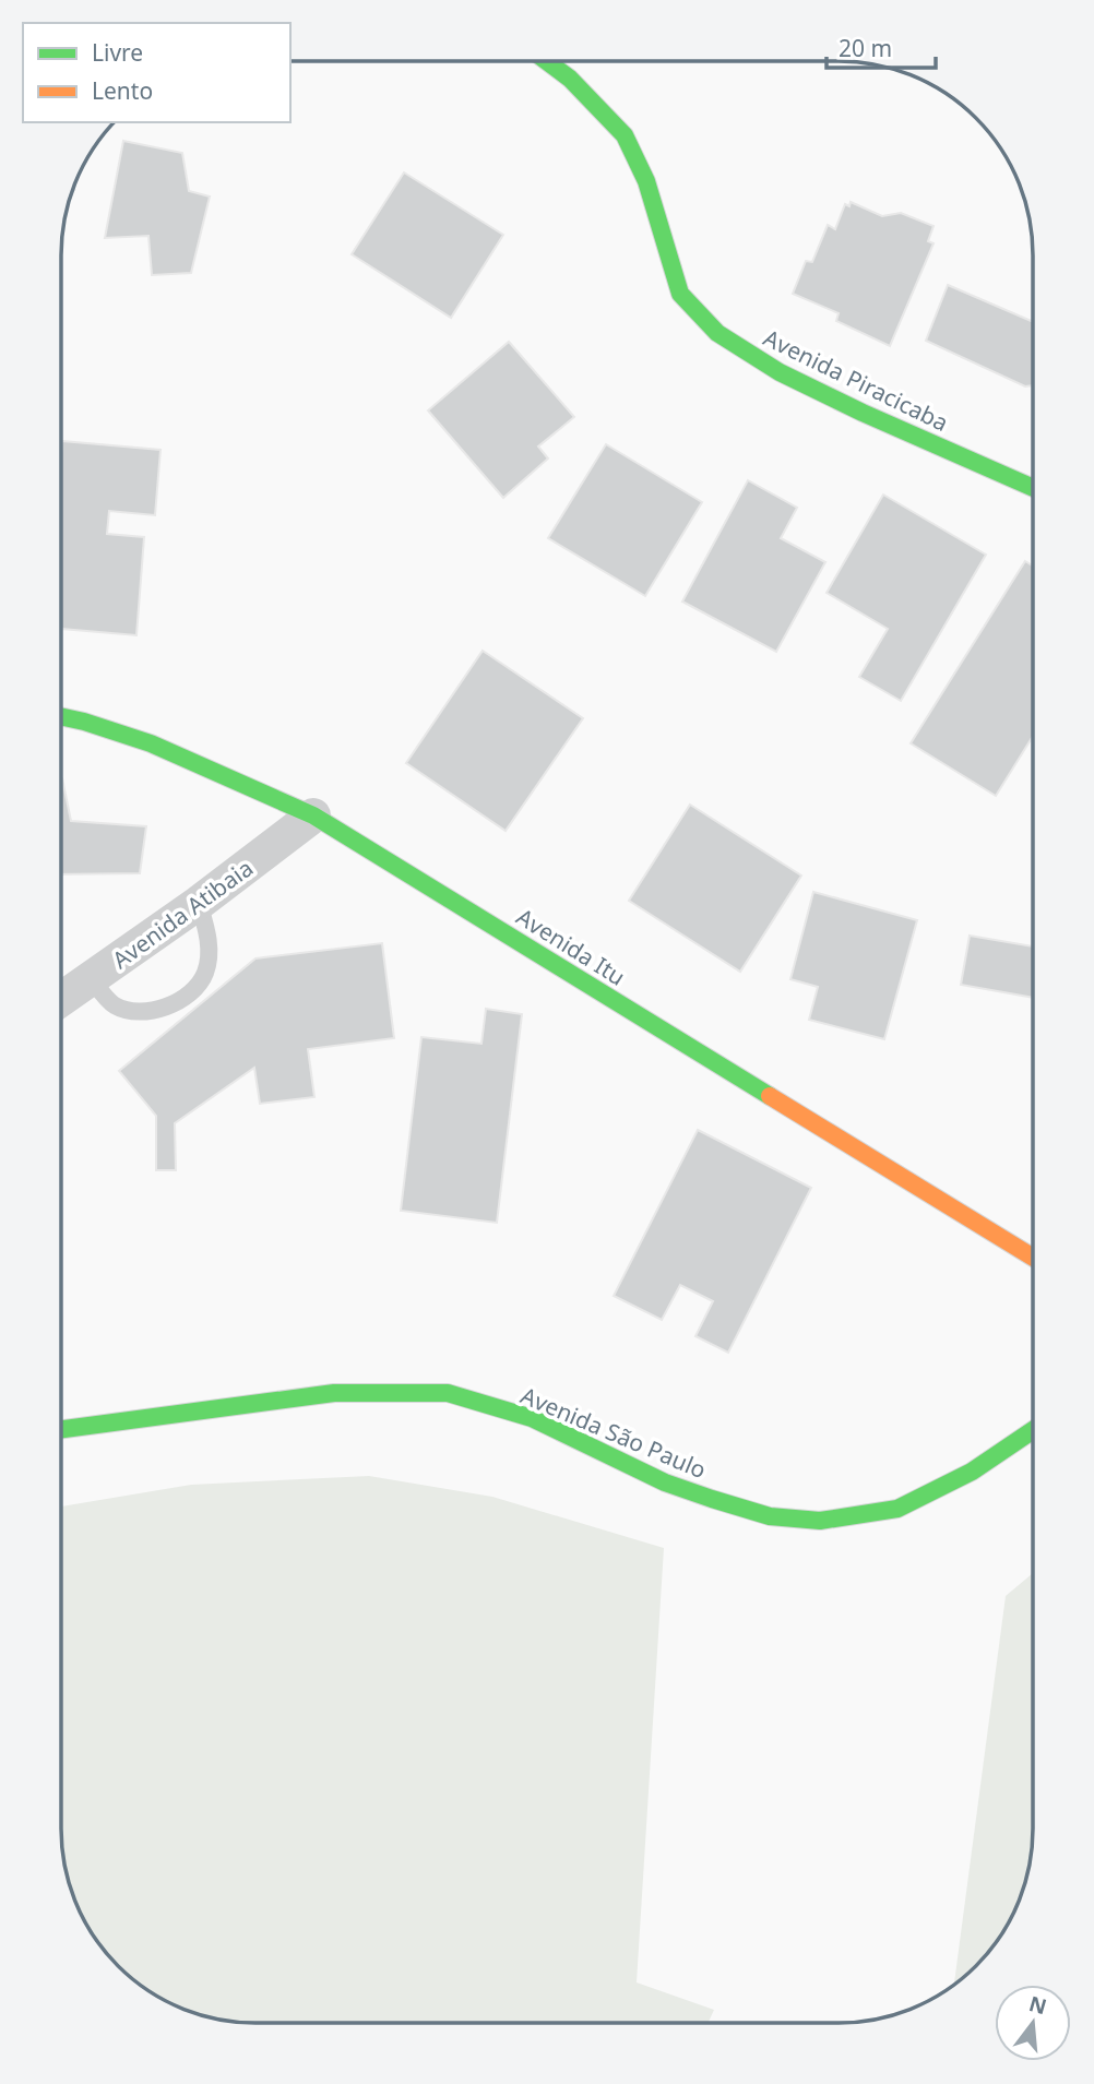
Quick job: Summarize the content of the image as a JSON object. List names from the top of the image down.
{
  "streets": {
    "street": [
      "Avenida Piracicaba",
      "Avenida Atibaia",
      "Avenida Itu",
      "Avenida São Paulo"
    ]
  },
  "crossings": [
    ["Avenida Atibaia", "Avenida Itu"]
  ],
  "legend": ["Livre", "Lento"],
  "scale_bar": "20 m",
  "north": "top"
}
